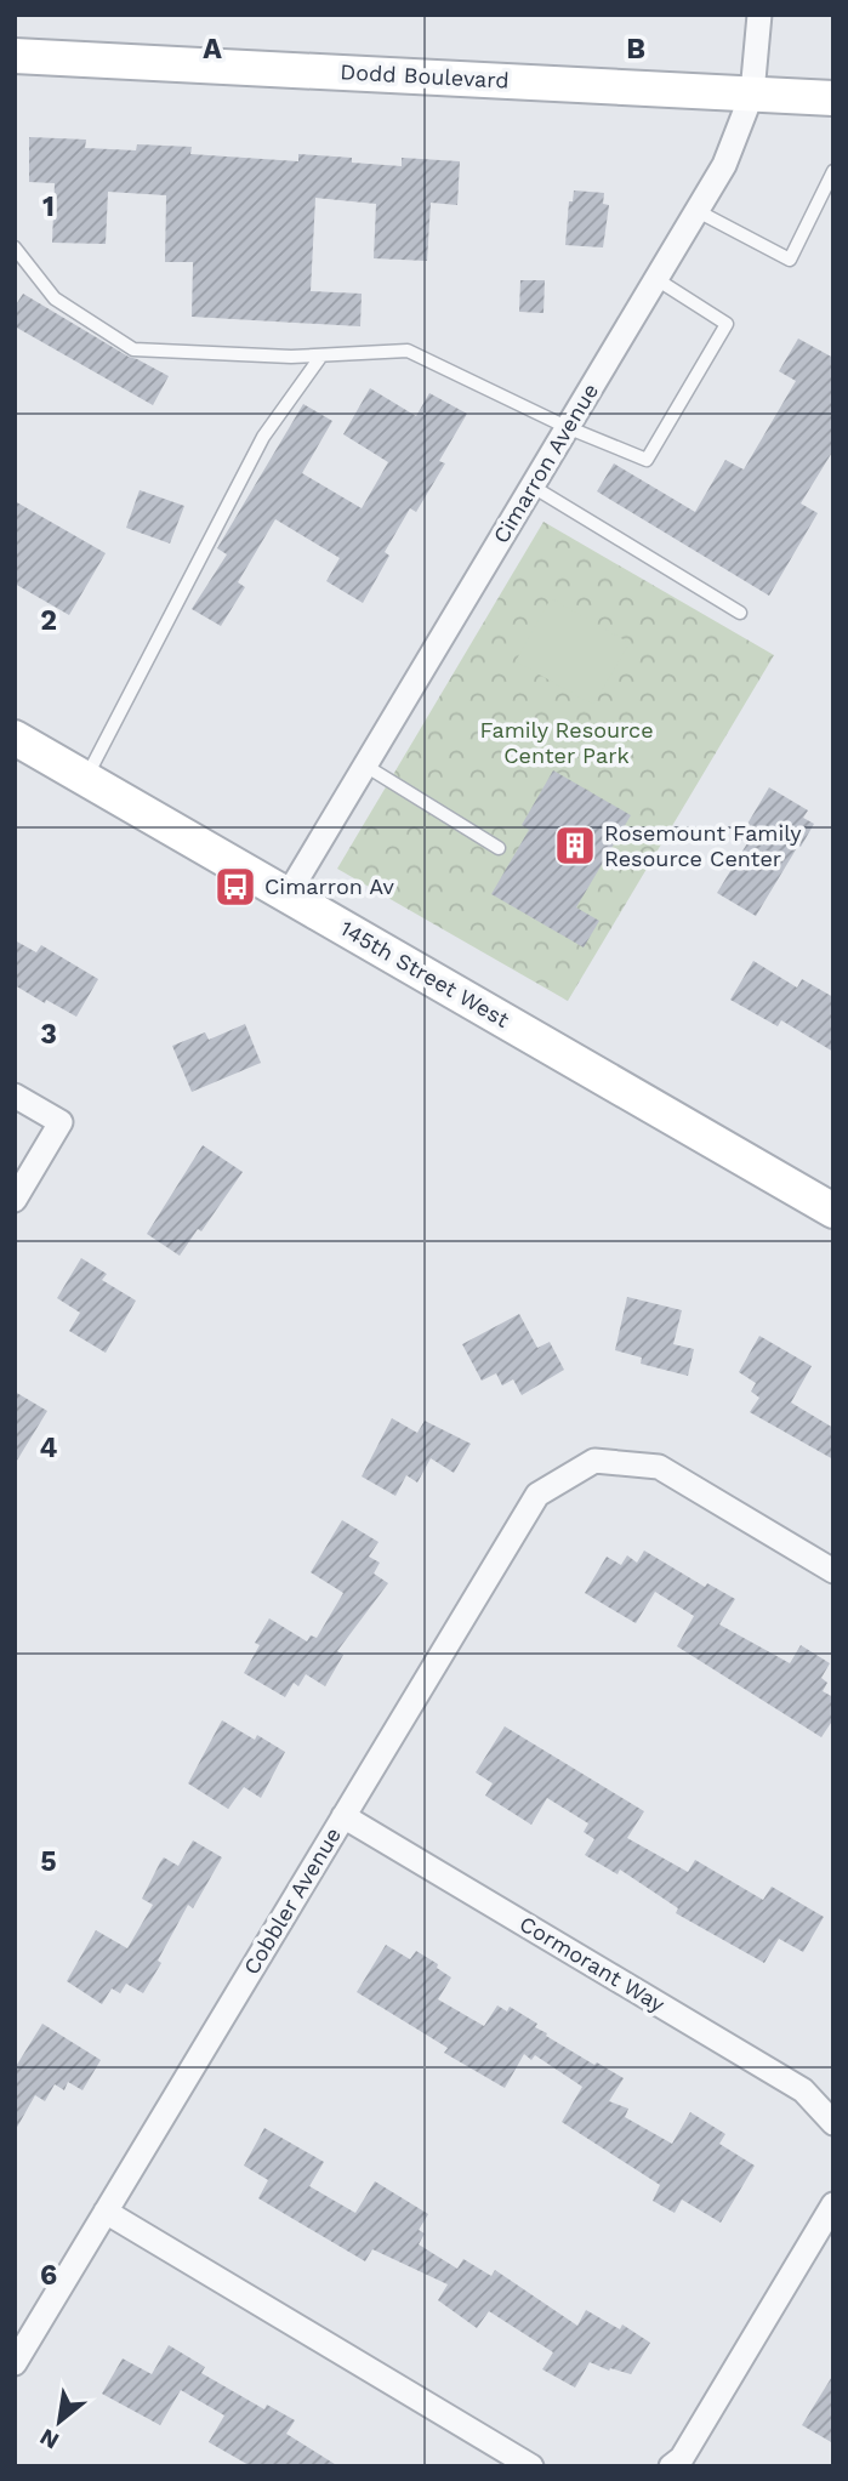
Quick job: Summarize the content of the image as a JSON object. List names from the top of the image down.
{
  "streets": {
    "street": [
      "Dodd Boulevard",
      "Cimarron Avenue",
      "145th Street West",
      "Cobbler Avenue",
      "Cormorant Way"
    ]
  },
  "crossings": [
    ["Dodd Boulevard", "Cimarron Avenue"],
    ["Cimarron Avenue", "145th Street West"],
    ["Cobbler Avenue", "Cormorant Way"]
  ],
  "parks": ["Family Resource Center Park"],
  "places": {
    "building": ["Rosemount Family Resource Center"],
    "bus stop": ["Cimarron Av"]
  },
  "north": "bottom left",
  "grid": {
    "columns": ["A", "B"],
    "rows": [
      "1",
      "2",
      "3",
      "4",
      "5",
      "6"
    ]
  }
}
